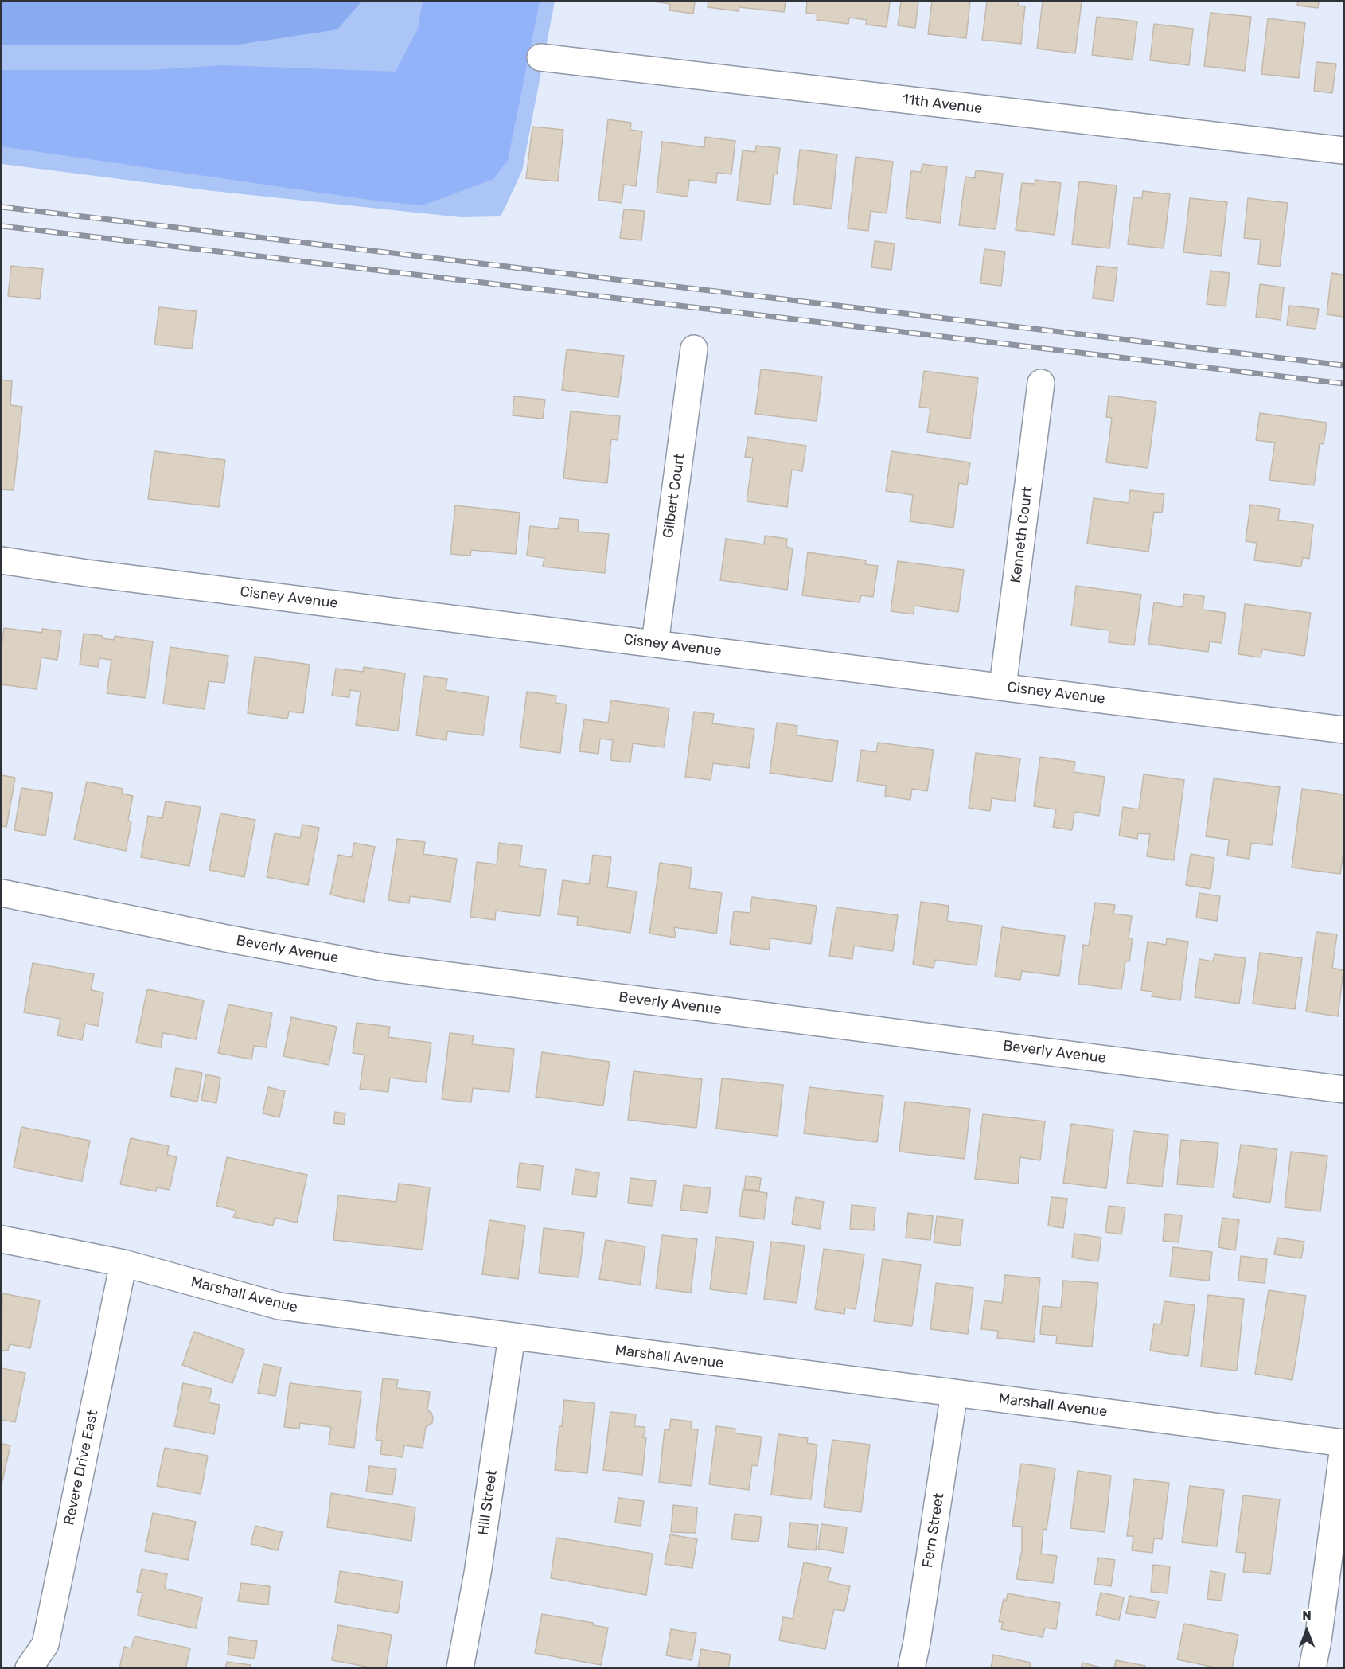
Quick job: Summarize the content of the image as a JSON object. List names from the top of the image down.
{
  "streets": {
    "street": [
      "11th Avenue",
      "Gilbert Court",
      "Kenneth Court",
      "Cisney Avenue",
      "Beverly Avenue",
      "Marshall Avenue",
      "Revere Drive East",
      "Hill Street",
      "Fern Street"
    ]
  },
  "crossings": [
    ["Gilbert Court", "Cisney Avenue"],
    ["Kenneth Court", "Cisney Avenue"],
    ["Marshall Avenue", "Revere Drive East"],
    ["Marshall Avenue", "Hill Street"],
    ["Marshall Avenue", "Fern Street"]
  ],
  "north": "top"
}
